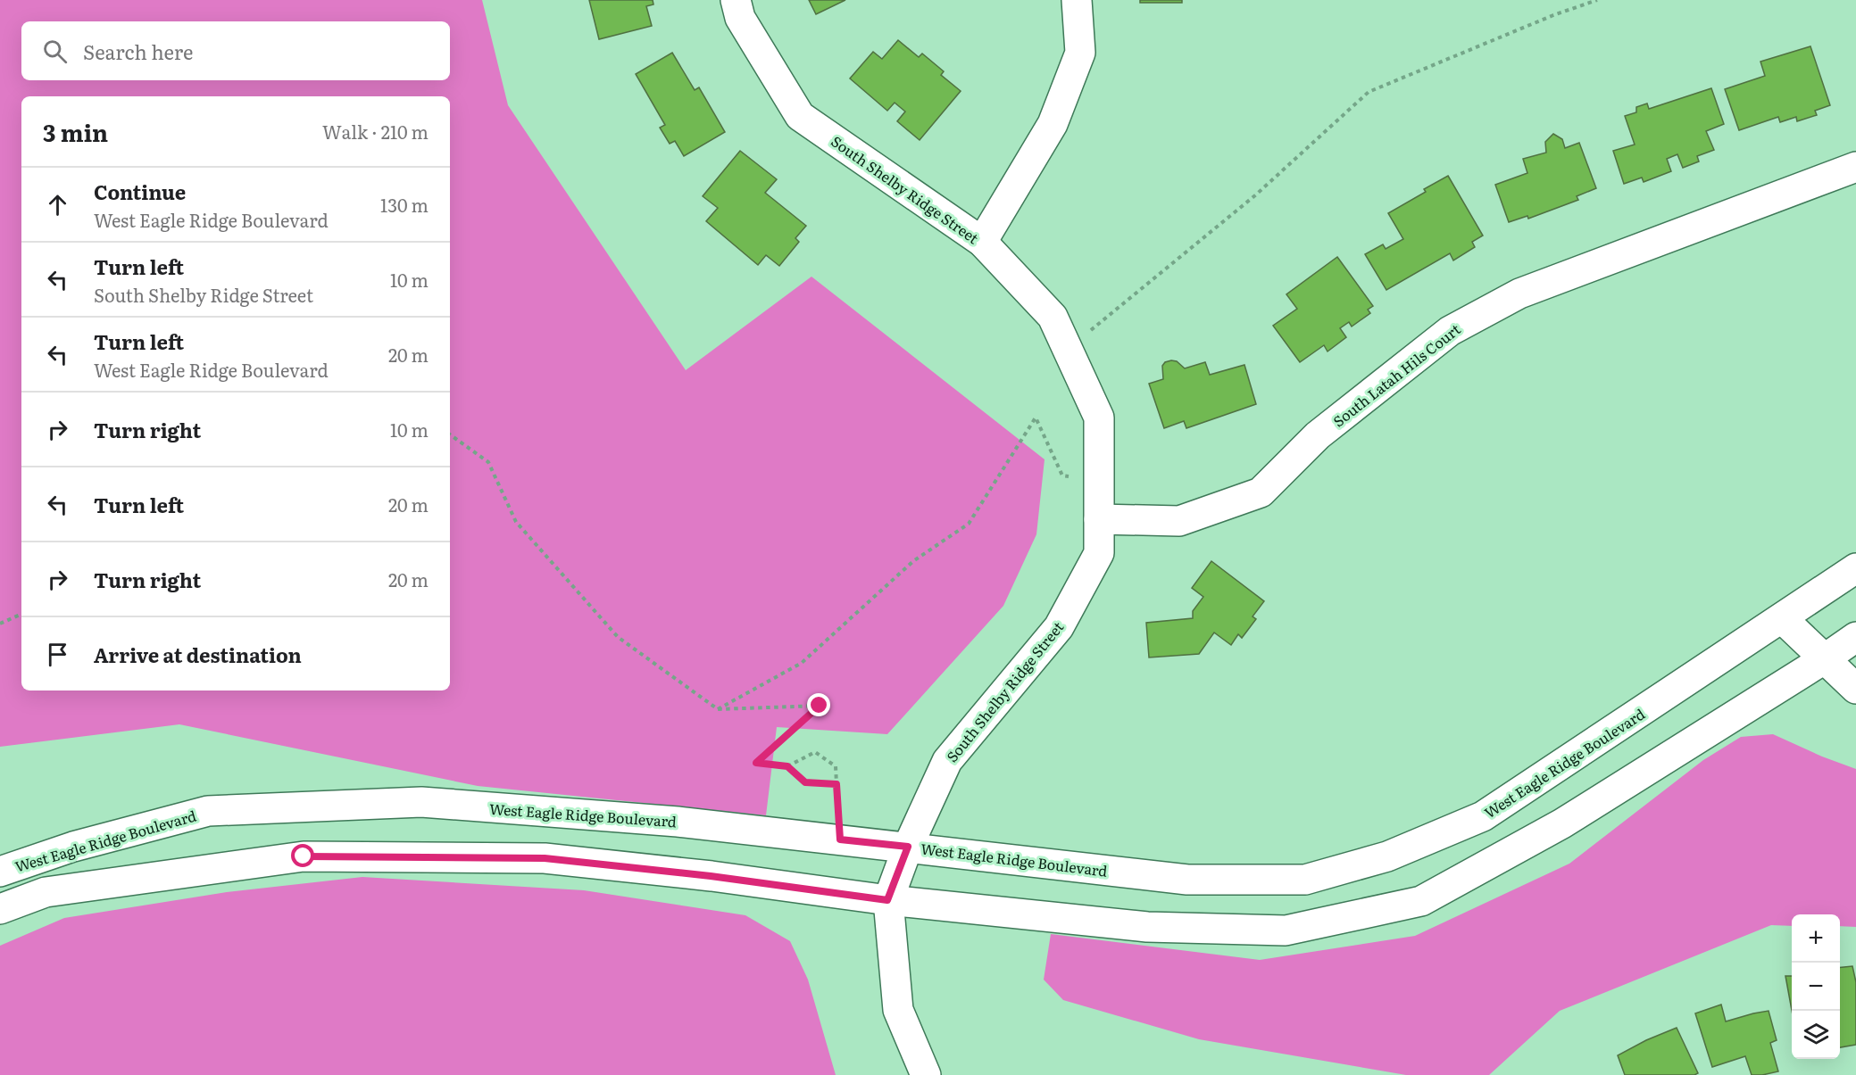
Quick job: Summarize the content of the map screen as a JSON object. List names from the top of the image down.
{
  "streets": {
    "street": ["South Shelby Ridge Street", "South Latah Hils Court", "West Eagle Ridge Boulevard"]
  },
  "crossings": [
    ["South Shelby Ridge Street", "South Latah Hils Court"],
    ["South Shelby Ridge Street", "West Eagle Ridge Boulevard"]
  ],
  "page": {
    "search": "Search here",
    "heading": ["3 min", "Walk · 210 m"],
    "list": [
      ["Continue", "West Eagle Ridge Boulevard", "130 m"],
      ["Turn left", "South Shelby Ridge Street", "10 m"],
      ["Turn left", "West Eagle Ridge Boulevard", "20 m"],
      ["Turn right", "10 m"],
      ["Turn left", "20 m"],
      ["Turn right", "20 m"],
      "Arrive at destination"
    ],
    "map_buttons": ["+", "−"]
  }
}
